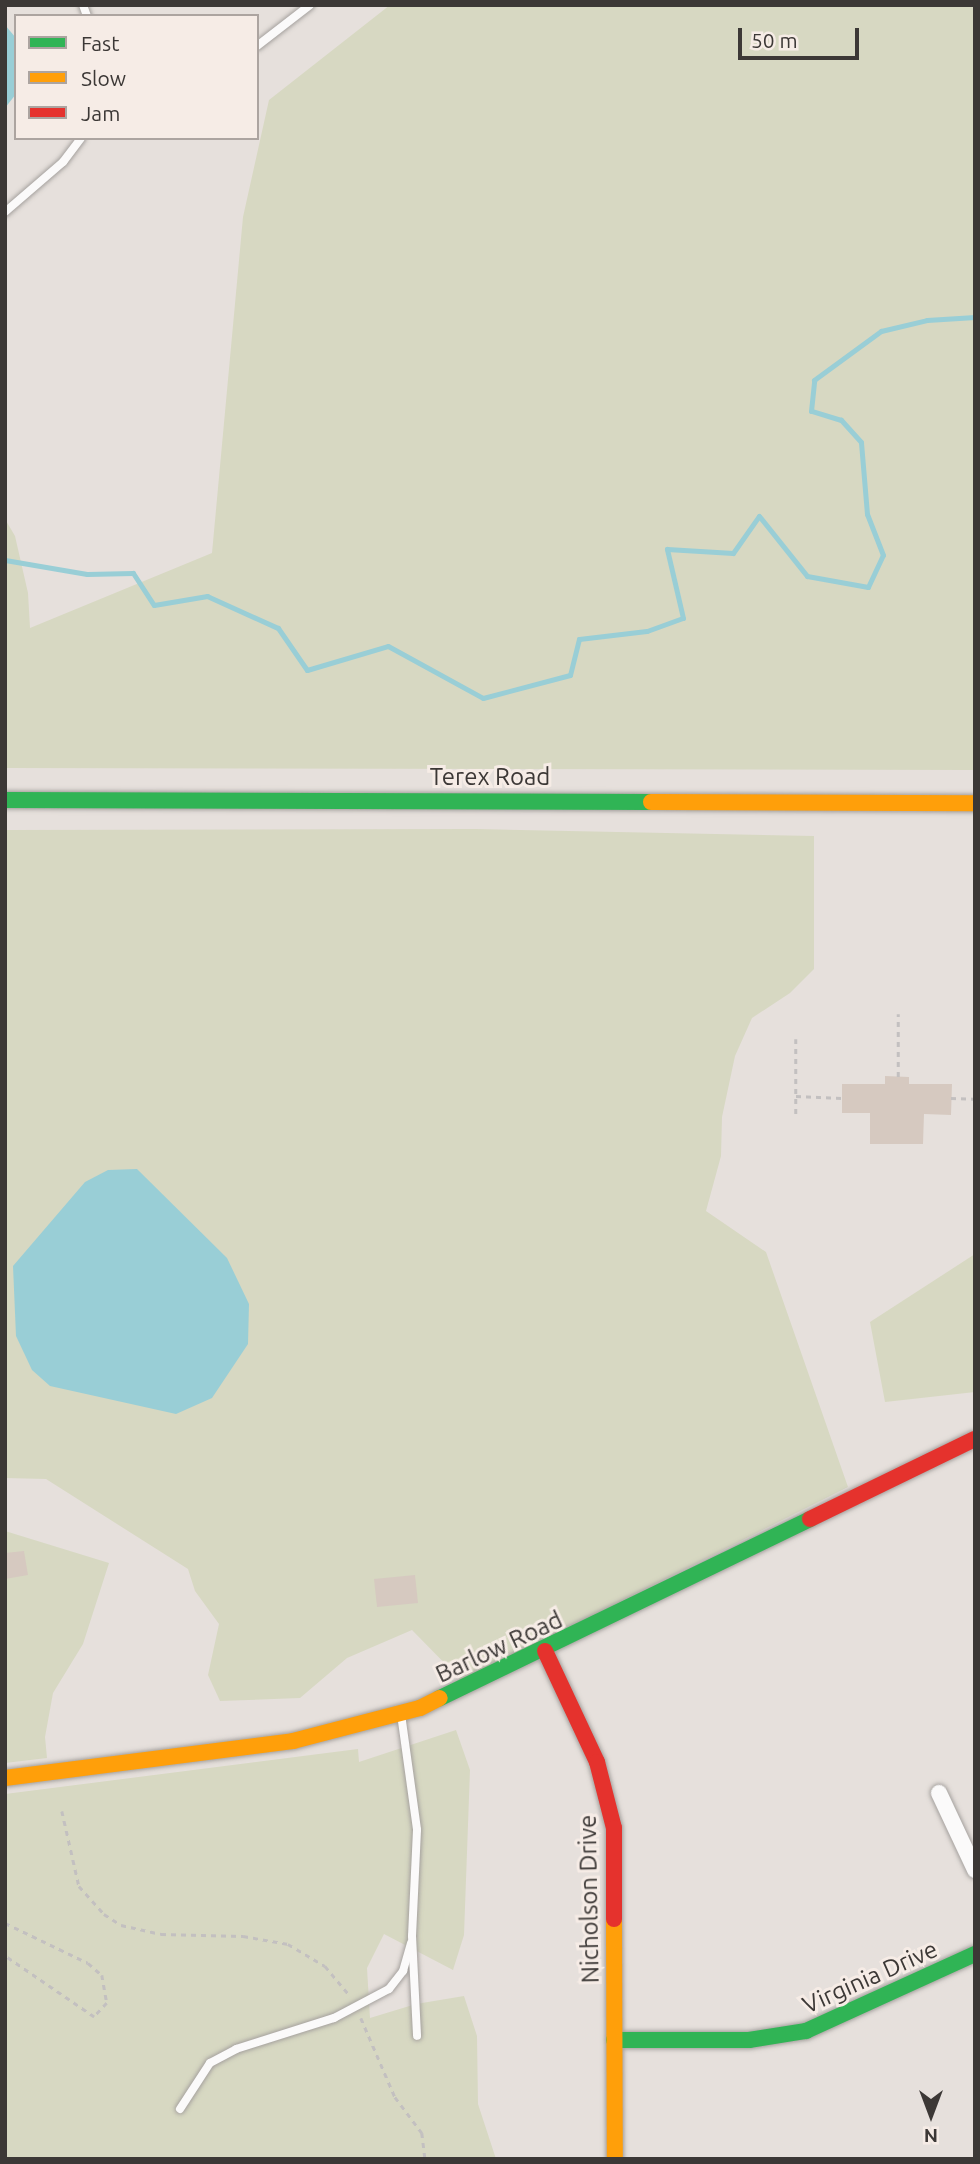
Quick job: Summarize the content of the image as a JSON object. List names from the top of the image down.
{
  "streets": {
    "street": [
      "Terex Road",
      "Barlow Road",
      "Nicholson Drive",
      "Virginia Drive"
    ]
  },
  "crossings": [
    ["Barlow Road", "Nicholson Drive"],
    ["Nicholson Drive", "Virginia Drive"]
  ],
  "legend": ["Fast", "Slow", "Jam"],
  "scale_bar": "50 m",
  "north": "bottom"
}
